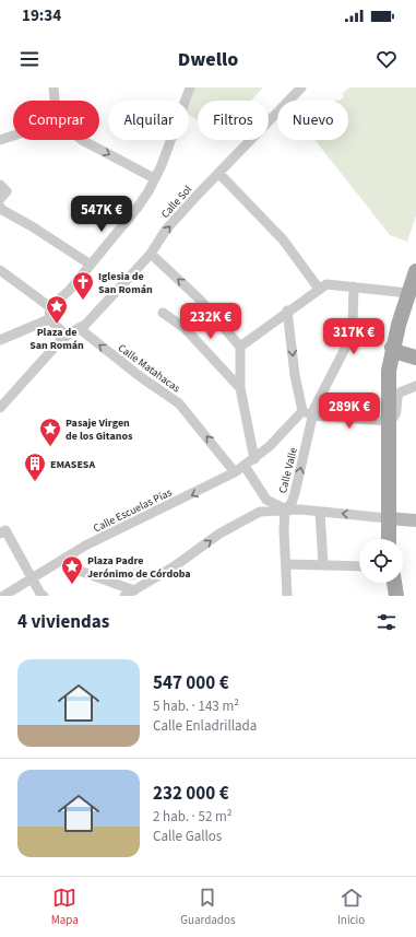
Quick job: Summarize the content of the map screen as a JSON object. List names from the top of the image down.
{
  "streets": {
    "street": [
      "Calle Sol",
      "Calle Matahacas",
      "Calle Valle",
      "Calle Escuelas Pías"
    ]
  },
  "crossings": [
    ["Calle Sol", "Calle Matahacas"],
    ["Calle Matahacas", "Calle Escuelas Pías"]
  ],
  "places": {
    "church": ["Iglesia de San Román"],
    "place": ["Plaza de San Román", "Pasaje Virgen de los Gitanos", "Plaza Padre Jerónimo de Córdoba"],
    "building": ["EMASESA"]
  },
  "page": {
    "status": "19:34",
    "header": "Dwello",
    "chip": [
      "Comprar",
      "Alquilar",
      "Filtros",
      "Nuevo"
    ],
    "price": [
      "547K €",
      "232K €",
      "317K €",
      "289K €"
    ],
    "heading": "4 viviendas",
    "list": [
      {
        "name": "547 000 €",
        "note": "5 hab. · 143 m² · Calle Enladrillada"
      },
      {
        "name": "232 000 €",
        "note": "2 hab. · 52 m² · Calle Gallos"
      }
    ],
    "tabs": ["Mapa", "Guardados", "Inicio"]
  }
}
